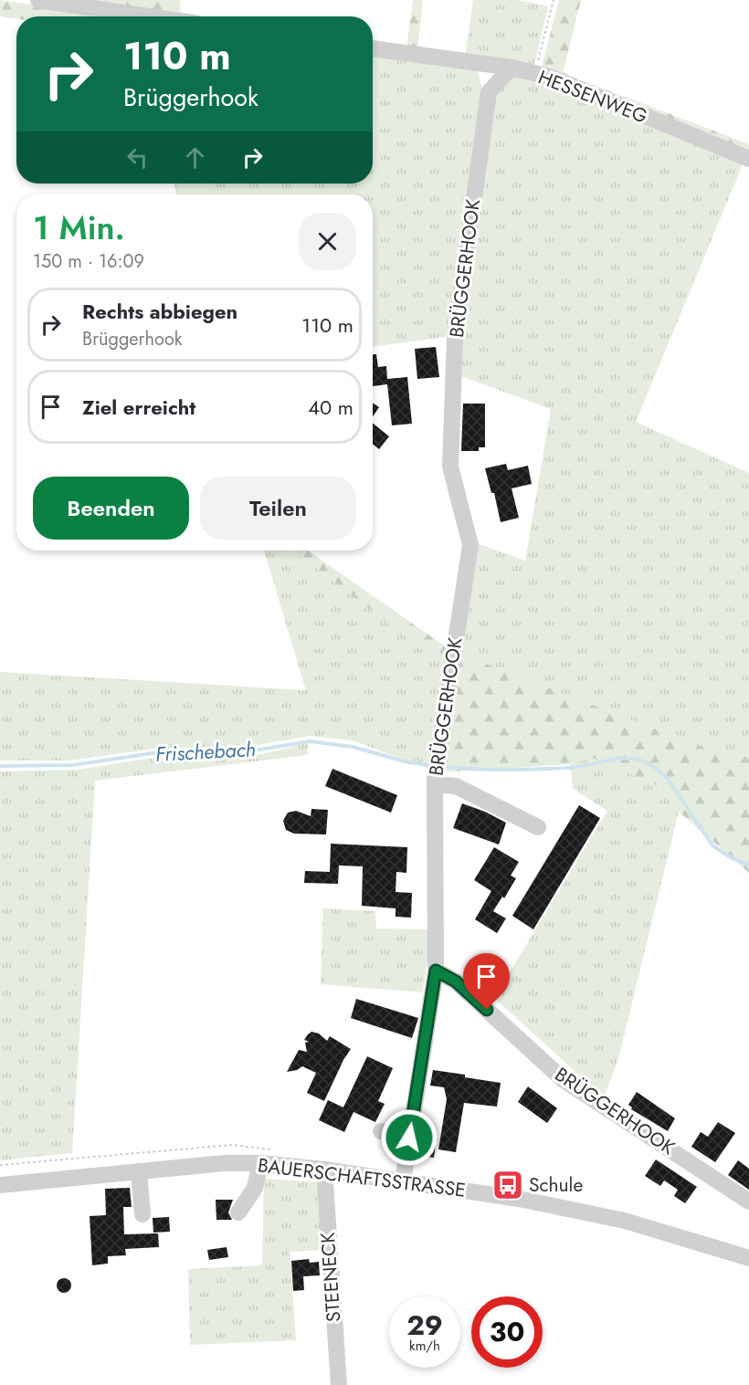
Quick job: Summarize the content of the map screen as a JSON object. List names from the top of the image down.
{
  "streets": {
    "street": [
      "HESSENWEG",
      "BRÜGGERHOOK",
      "BAUERSCHAFTSSTRASSE",
      "STEENECK"
    ]
  },
  "crossings": [
    ["BAUERSCHAFTSSTRASSE", "STEENECK"]
  ],
  "water": ["Frischebach"],
  "places": {
    "bus stop": ["Schule"]
  },
  "page": {
    "turn": ["110 m", "Brüggerhook"],
    "heading": ["1 Min.", "150 m · 16:09"],
    "list": [
      {
        "name": "Rechts abbiegen",
        "note": "Brüggerhook",
        "value": "110 m"
      },
      {
        "name": "Ziel erreicht",
        "value": "40 m"
      }
    ],
    "buttons": ["Beenden", "Teilen"],
    "speed": "29 km/h",
    "limit": "30"
  }
}
